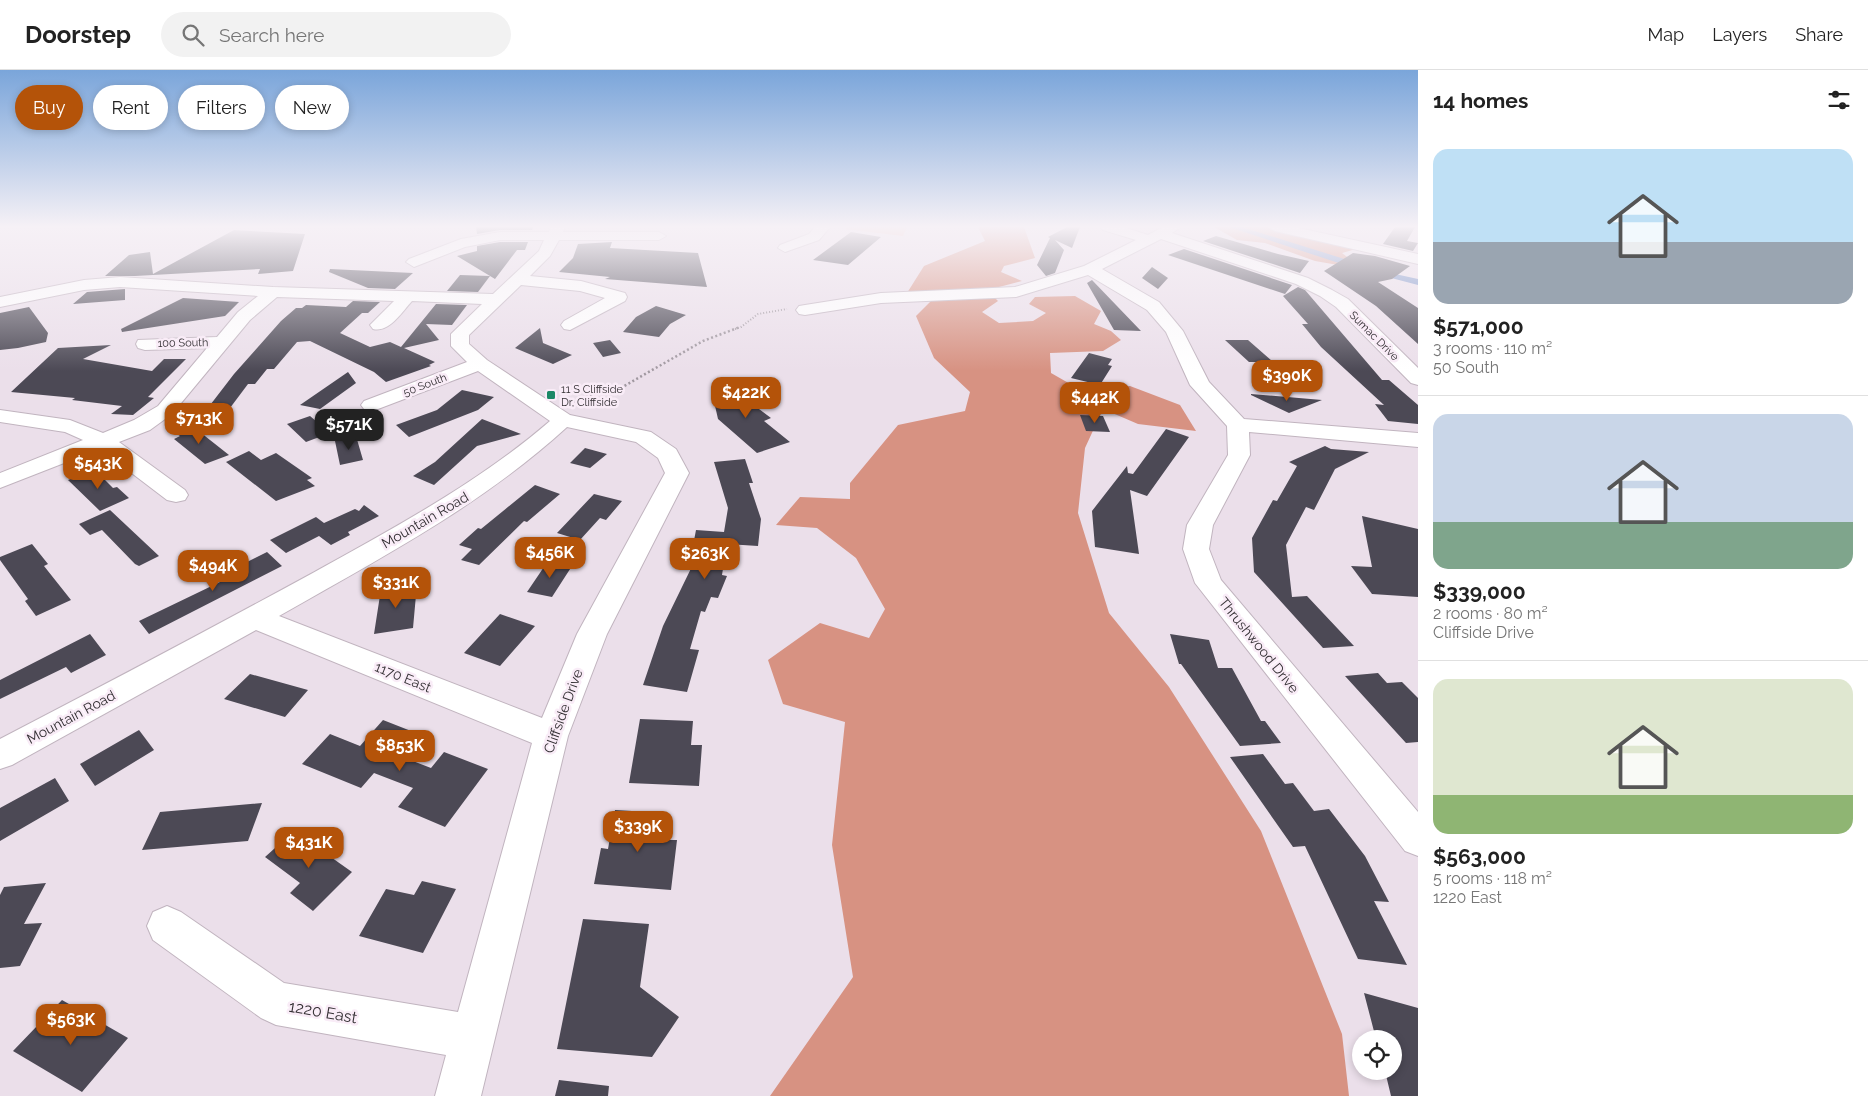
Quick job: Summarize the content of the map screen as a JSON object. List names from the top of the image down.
{
  "streets": {
    "street": [
      "Sumac Drive",
      "100 South",
      "50 South",
      "Mountain Road",
      "Thrushwood Drive",
      "1170 East",
      "Cliffside Drive",
      "1220 East"
    ]
  },
  "crossings": [
    ["Mountain Road", "1170 East"],
    ["Mountain Road", "Cliffside Drive"],
    ["1170 East", "Cliffside Drive"],
    ["Cliffside Drive", "1220 East"]
  ],
  "places": {
    "transit": ["11 S Cliffside Dr, Cliffside"]
  },
  "page": {
    "header": "Doorstep",
    "search": "Search here",
    "nav": ["Map", "Layers", "Share"],
    "heading": "14 homes",
    "chip": [
      "Buy",
      "Rent",
      "Filters",
      "New"
    ],
    "list": [
      {
        "name": "$571,000",
        "note": "3 rooms · 110 m² · 50 South"
      },
      {
        "name": "$339,000",
        "note": "2 rooms · 80 m² · Cliffside Drive"
      },
      {
        "name": "$563,000",
        "note": "5 rooms · 118 m² · 1220 East"
      }
    ],
    "price": [
      "$390K",
      "$422K",
      "$442K",
      "$713K",
      "$571K",
      "$543K",
      "$456K",
      "$263K",
      "$494K",
      "$331K",
      "$853K",
      "$339K",
      "$431K",
      "$563K"
    ]
  }
}
